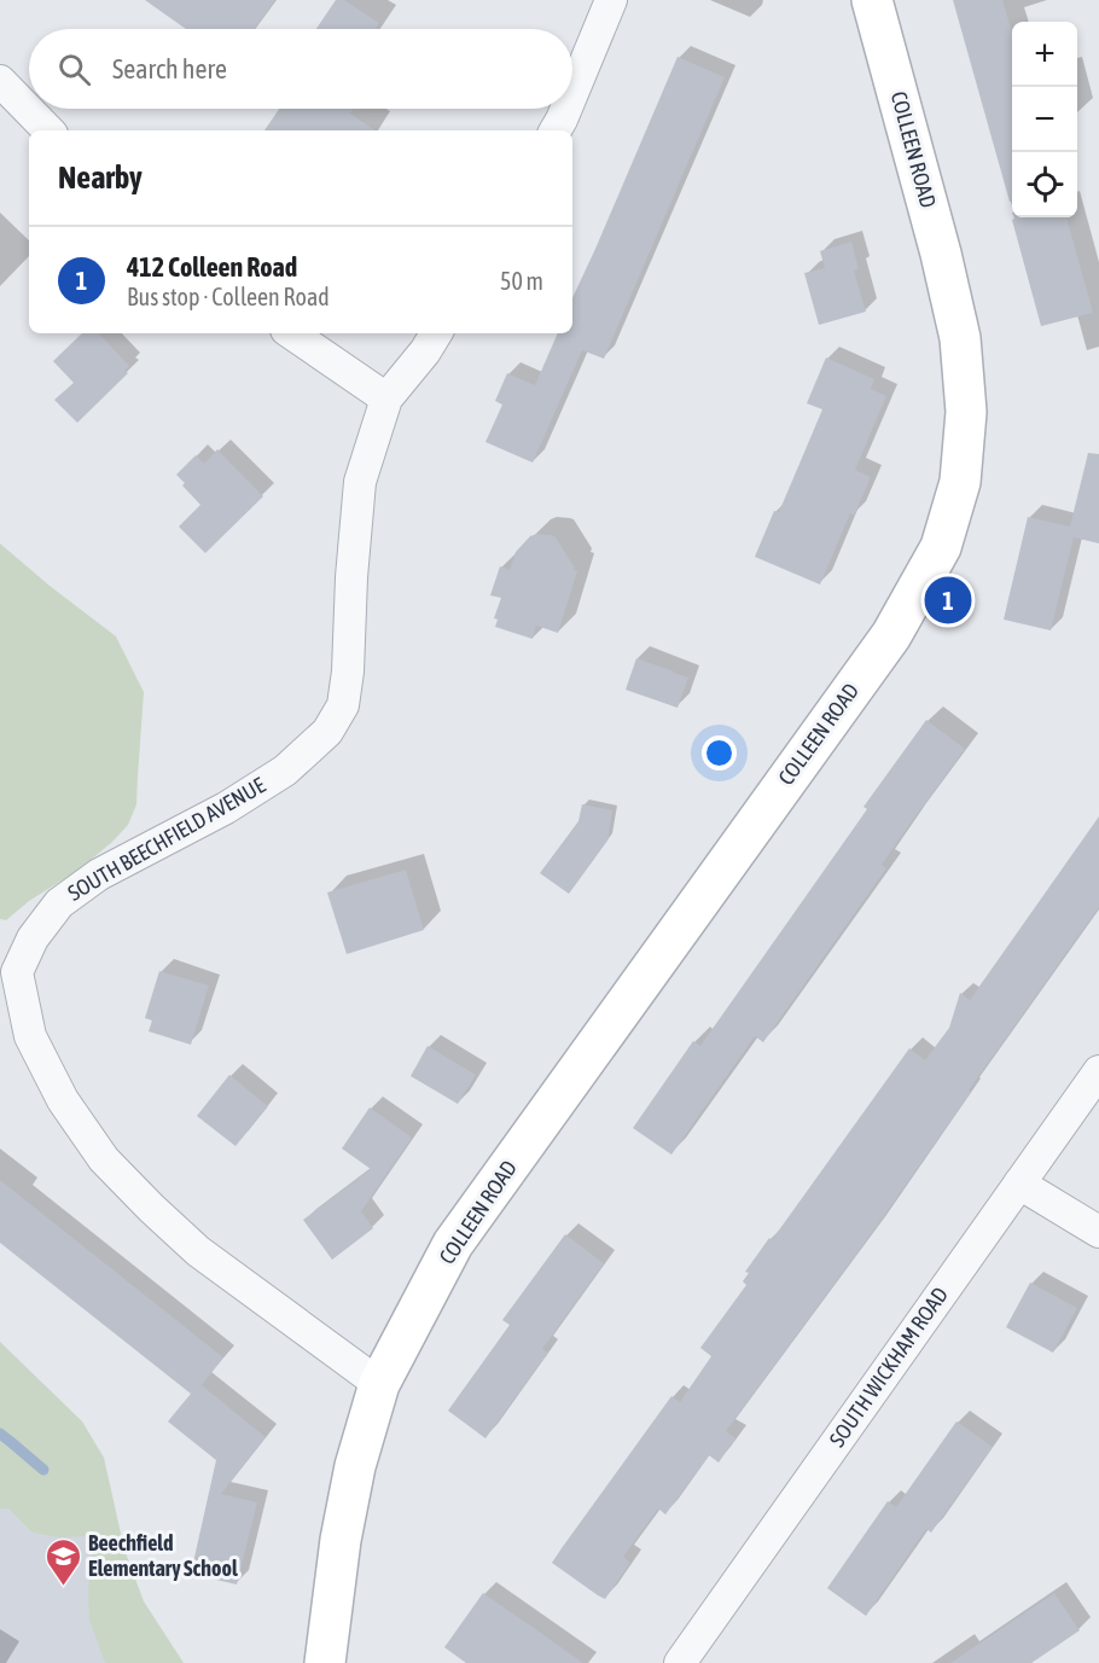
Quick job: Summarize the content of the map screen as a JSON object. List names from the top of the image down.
{
  "streets": {
    "street": ["COLLEEN ROAD", "SOUTH BEECHFIELD AVENUE", "SOUTH WICKHAM ROAD"]
  },
  "crossings": [
    ["COLLEEN ROAD", "SOUTH BEECHFIELD AVENUE"]
  ],
  "places": {
    "school or university": ["Beechfield Elementary School"]
  },
  "page": {
    "map_buttons": ["+", "−"],
    "search": "Search here",
    "heading": "Nearby",
    "list": [
      {
        "mark": "1",
        "name": "412 Colleen Road",
        "note": "Bus stop · Colleen Road",
        "value": "50 m"
      }
    ],
    "pins": "1"
  }
}
